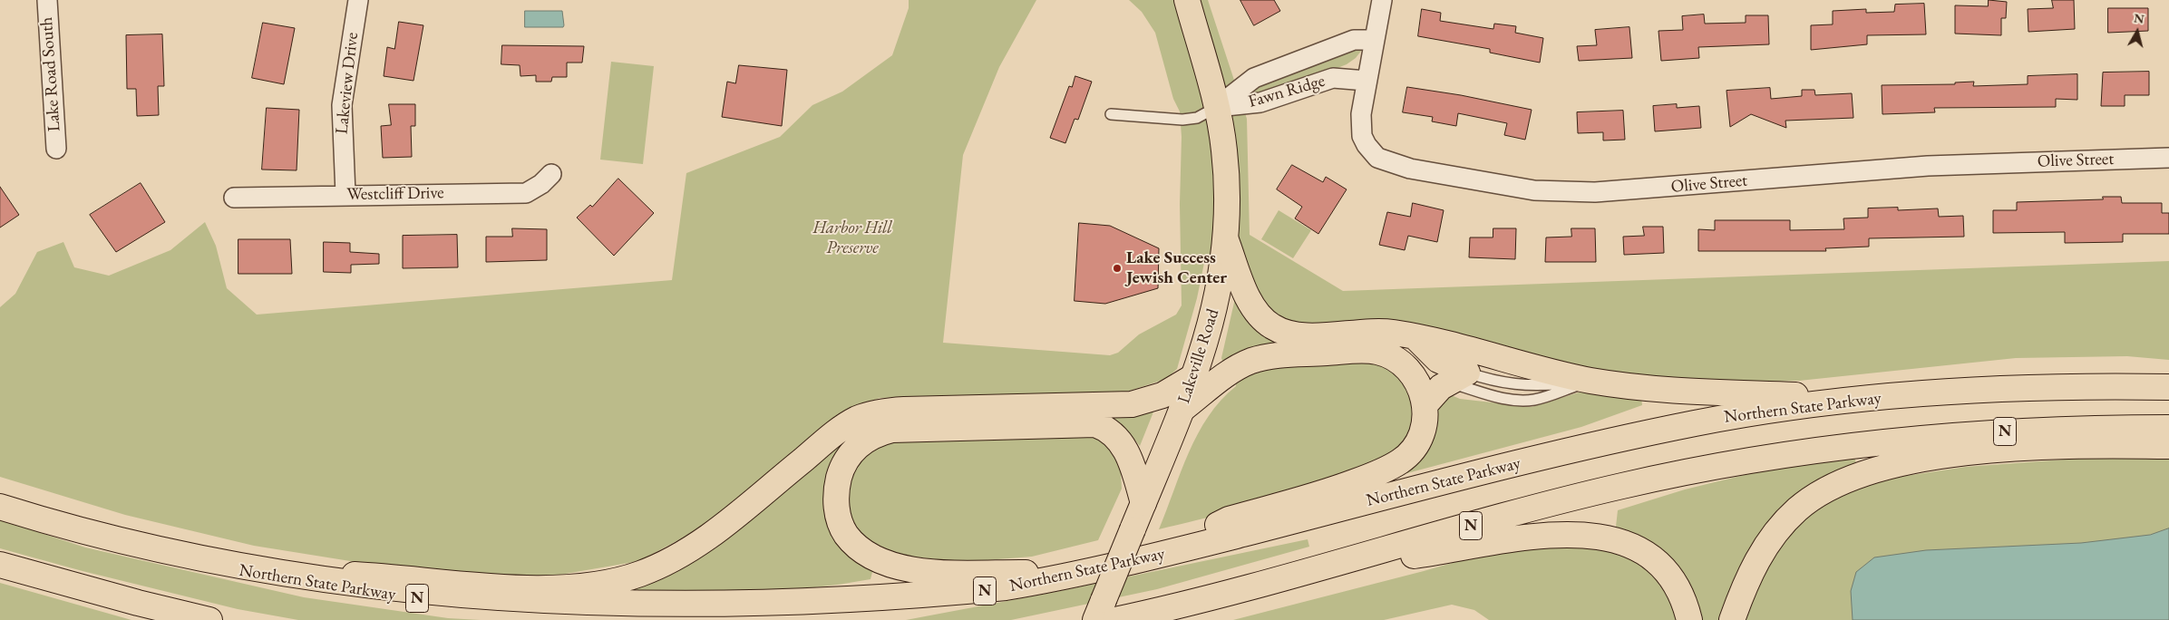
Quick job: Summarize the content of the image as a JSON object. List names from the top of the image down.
{
  "streets": {
    "main road": ["Lakeville Road", "Northern State Parkway", "N"],
    "street": [
      "Lake Road South",
      "Lakeview Drive",
      "Fawn Ridge",
      "Olive Street",
      "Westcliff Drive"
    ]
  },
  "crossings": [
    ["Lakeview Drive", "Westcliff Drive"],
    ["Fawn Ridge", "Olive Street"],
    ["Fawn Ridge", "Lakeville Road"]
  ],
  "parks": ["Harbor Hill Preserve"],
  "places": ["Lake Success Jewish Center"],
  "north": "top"
}
